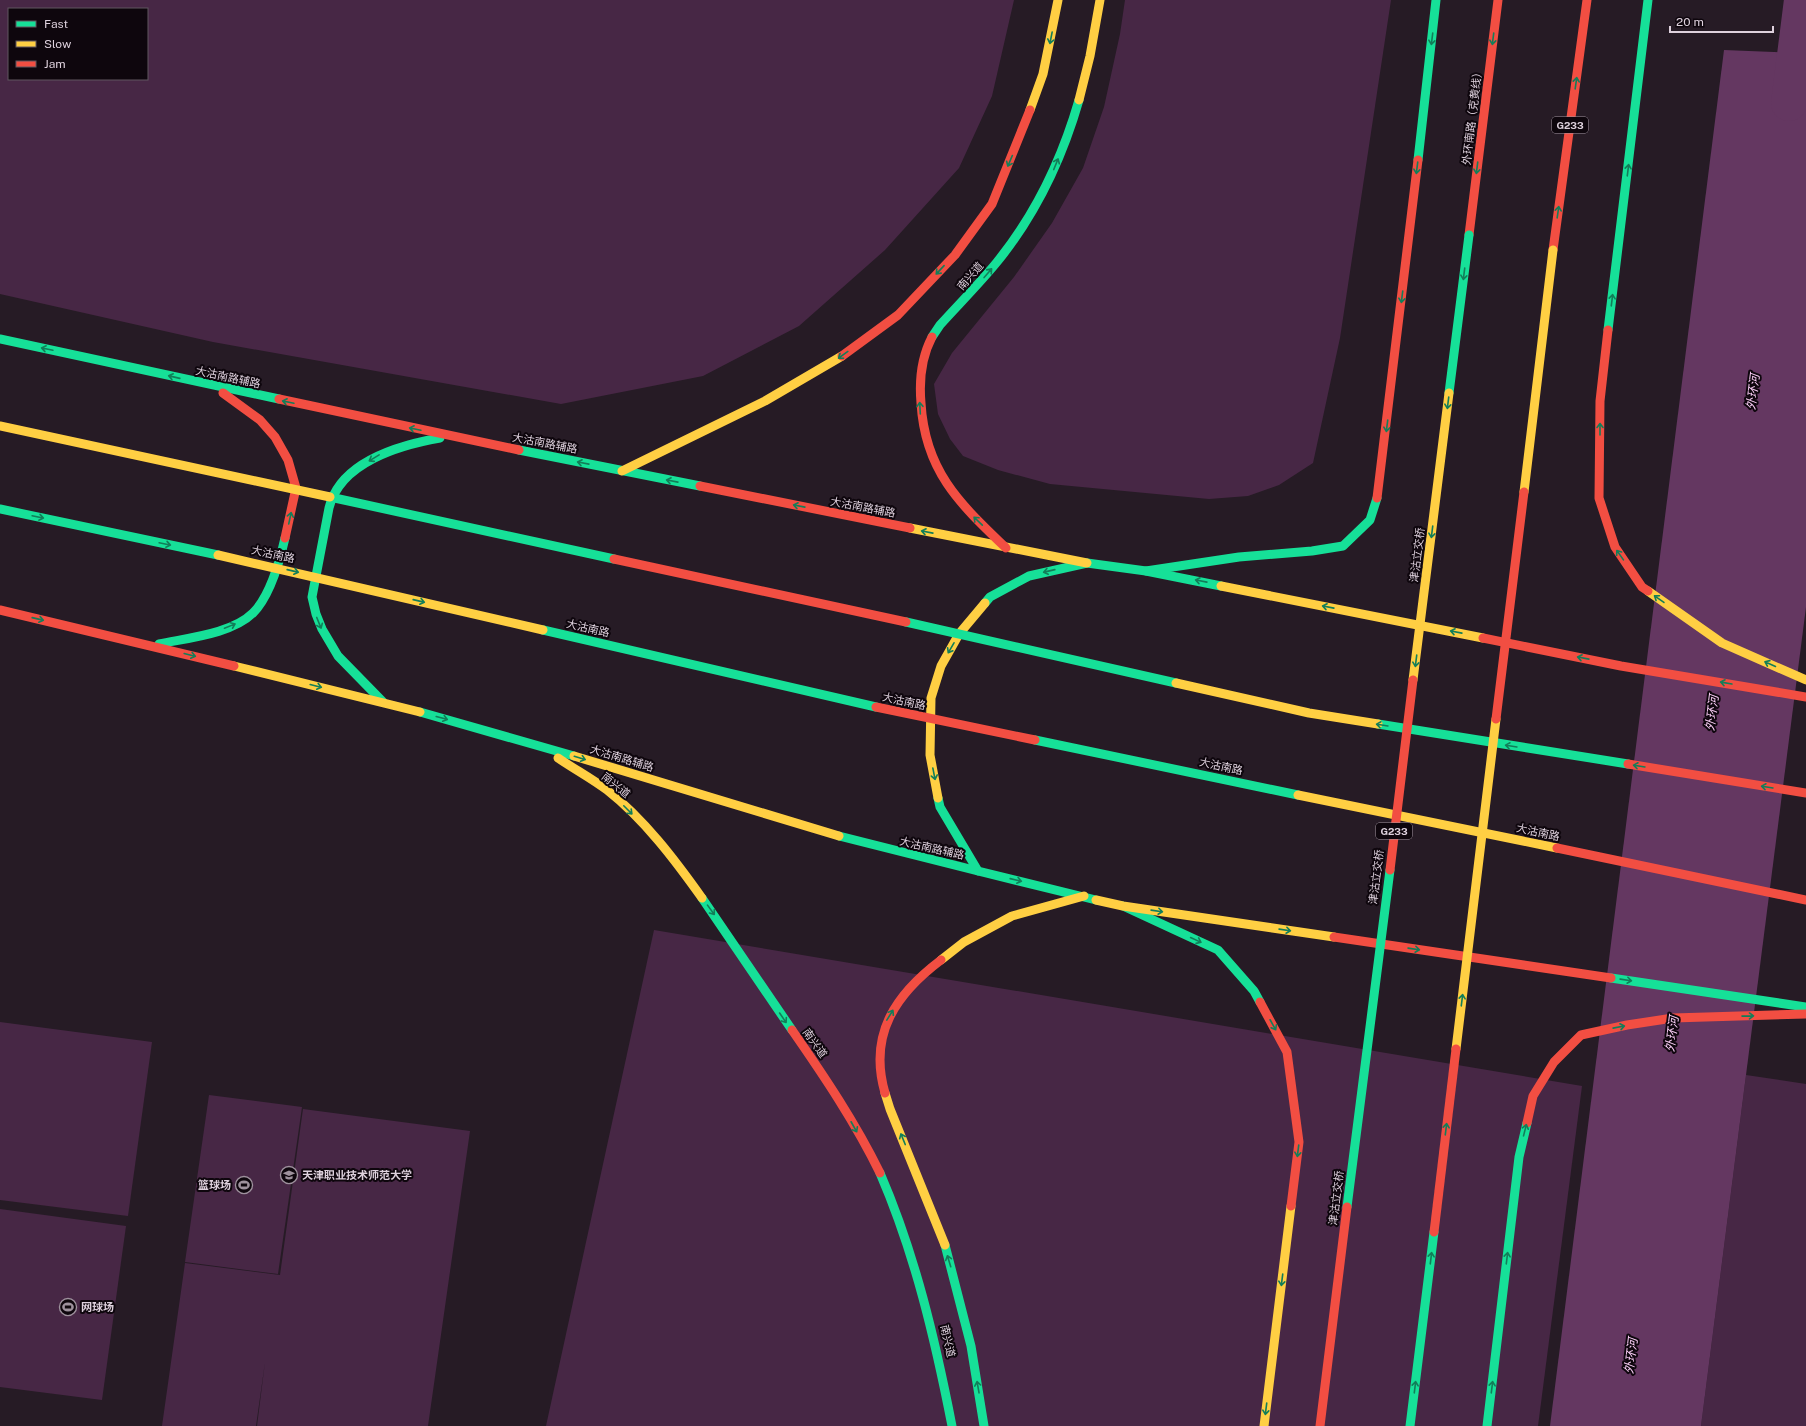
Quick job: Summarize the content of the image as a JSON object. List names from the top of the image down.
{
  "streets": {
    "main road": [
      "外环南路（克黄线）",
      "G233",
      "南兴道",
      "大沽南路辅路",
      "大沽南路",
      "津沽立交桥"
    ]
  },
  "crossings": [
    ["外环南路（克黄线）", "津沽立交桥"],
    ["南兴道", "大沽南路辅路"]
  ],
  "one_way": ["外环南路（克黄线）", "大沽南路", "津沽立交桥"],
  "water": ["外环河"],
  "places": {
    "school or university": ["天津职业技术师范大学"],
    "sports": ["篮球场", "网球场"]
  },
  "legend": ["Fast", "Slow", "Jam"],
  "scale_bar": "20 m"
}
